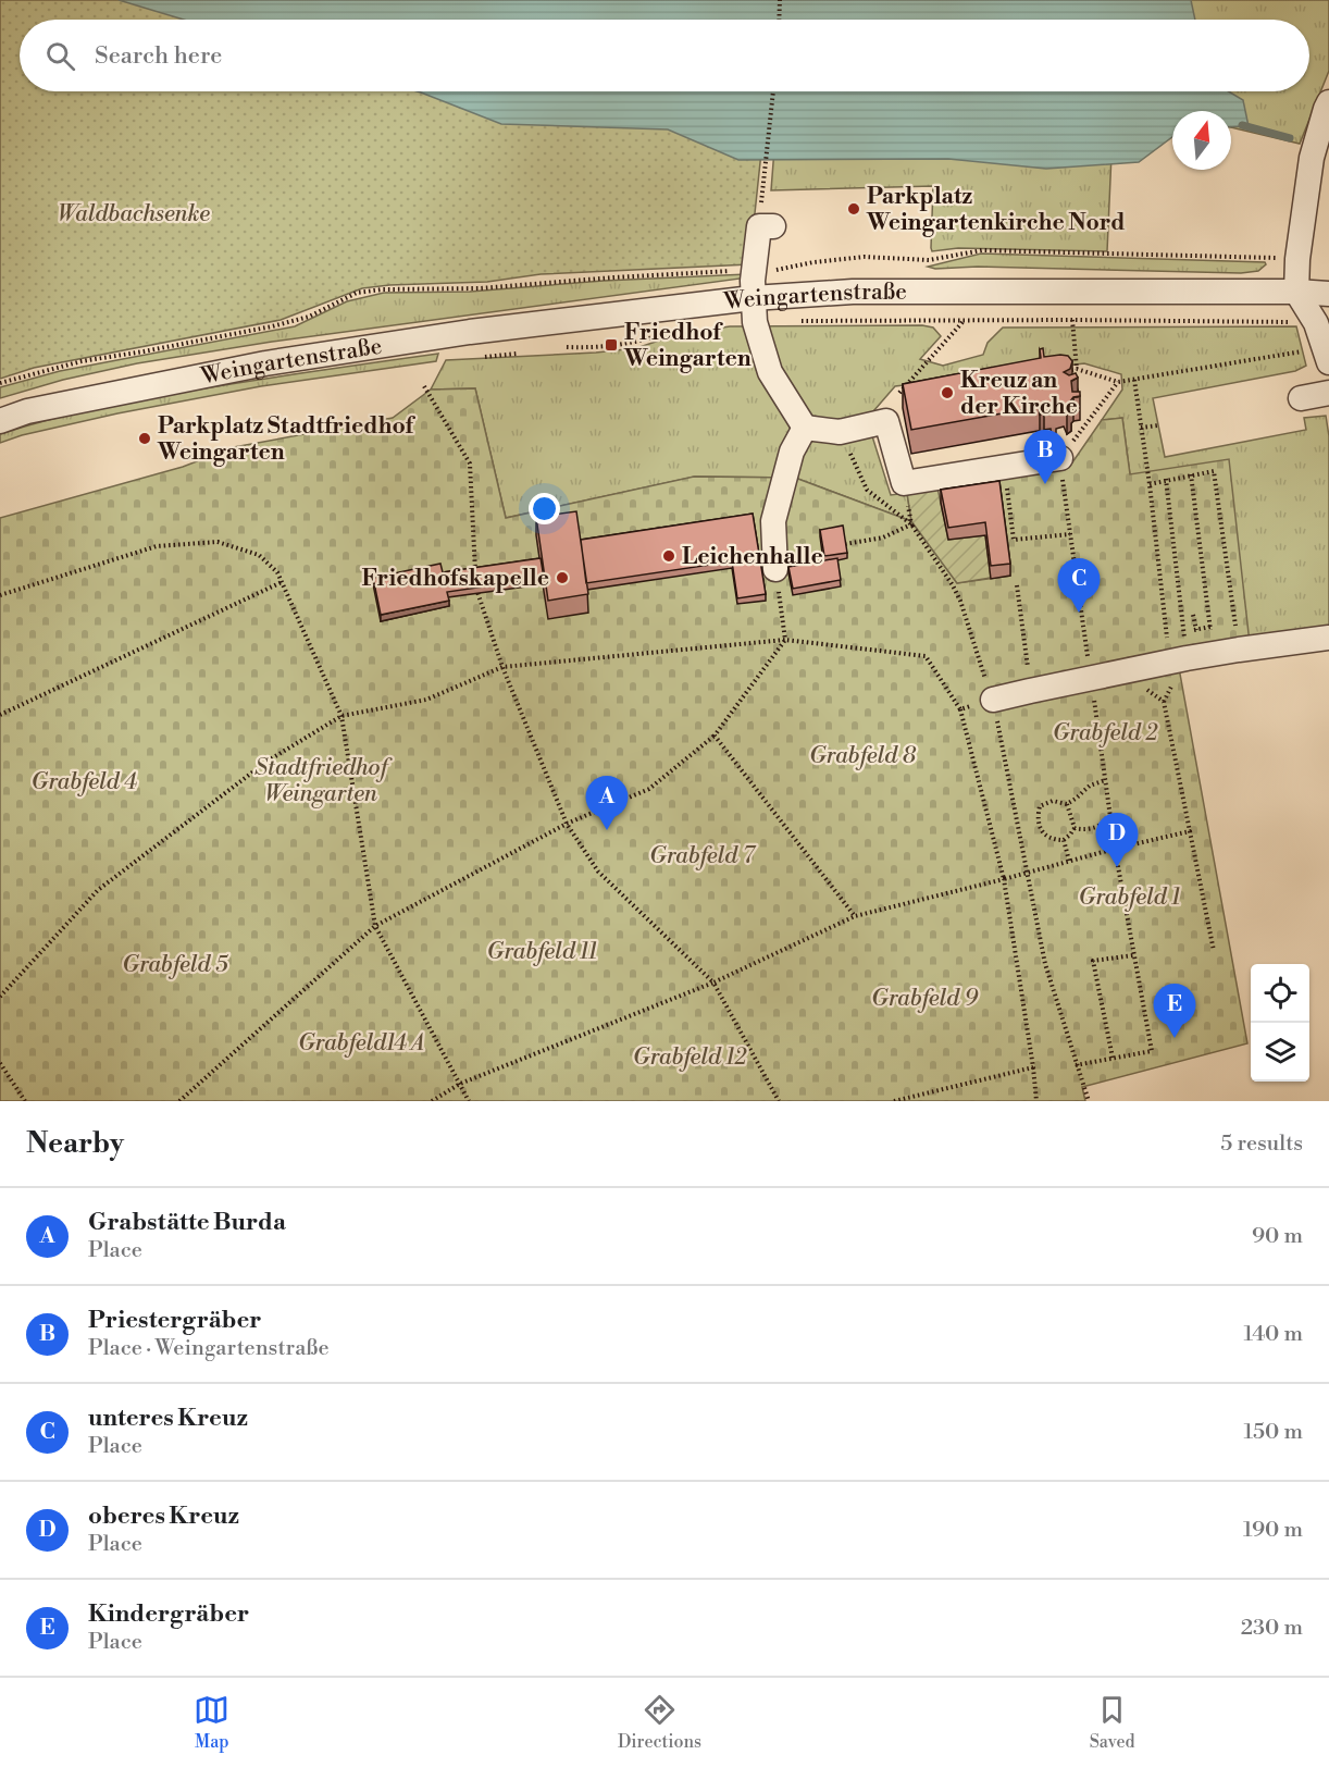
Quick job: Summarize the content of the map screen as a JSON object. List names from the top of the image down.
{
  "streets": {
    "street": ["Weingartenstraße"]
  },
  "parks": [
    "Waldbachsenke",
    "Grabfeld 2",
    "Grabfeld 8",
    "Stadtfriedhof Weingarten",
    "Grabfeld 4",
    "Grabfeld 7",
    "Grabfeld 1",
    "Grabfeld 11",
    "Grabfeld 5",
    "Grabfeld 9",
    "Grabfeld14 A",
    "Grabfeld 12"
  ],
  "places": {
    "other": [
      "Parkplatz Weingartenkirche Nord",
      "Kreuz an der Kirche",
      "Parkplatz Stadtfriedhof Weingarten",
      "Leichenhalle",
      "Friedhofskapelle"
    ],
    "transit": ["Friedhof Weingarten"]
  },
  "north": "top",
  "page": {
    "search": "Search here",
    "pins": [
      "B",
      "C",
      "A",
      "D",
      "E"
    ],
    "heading": ["Nearby", "5 results"],
    "list": [
      {
        "mark": "A",
        "name": "Grabstätte Burda",
        "note": "Place",
        "value": "90 m"
      },
      {
        "mark": "B",
        "name": "Priestergräber",
        "note": "Place · Weingartenstraße",
        "value": "140 m"
      },
      {
        "mark": "C",
        "name": "unteres Kreuz",
        "note": "Place",
        "value": "150 m"
      },
      {
        "mark": "D",
        "name": "oberes Kreuz",
        "note": "Place",
        "value": "190 m"
      },
      {
        "mark": "E",
        "name": "Kindergräber",
        "note": "Place",
        "value": "230 m"
      }
    ],
    "nav": ["Map", "Directions", "Saved"]
  }
}
